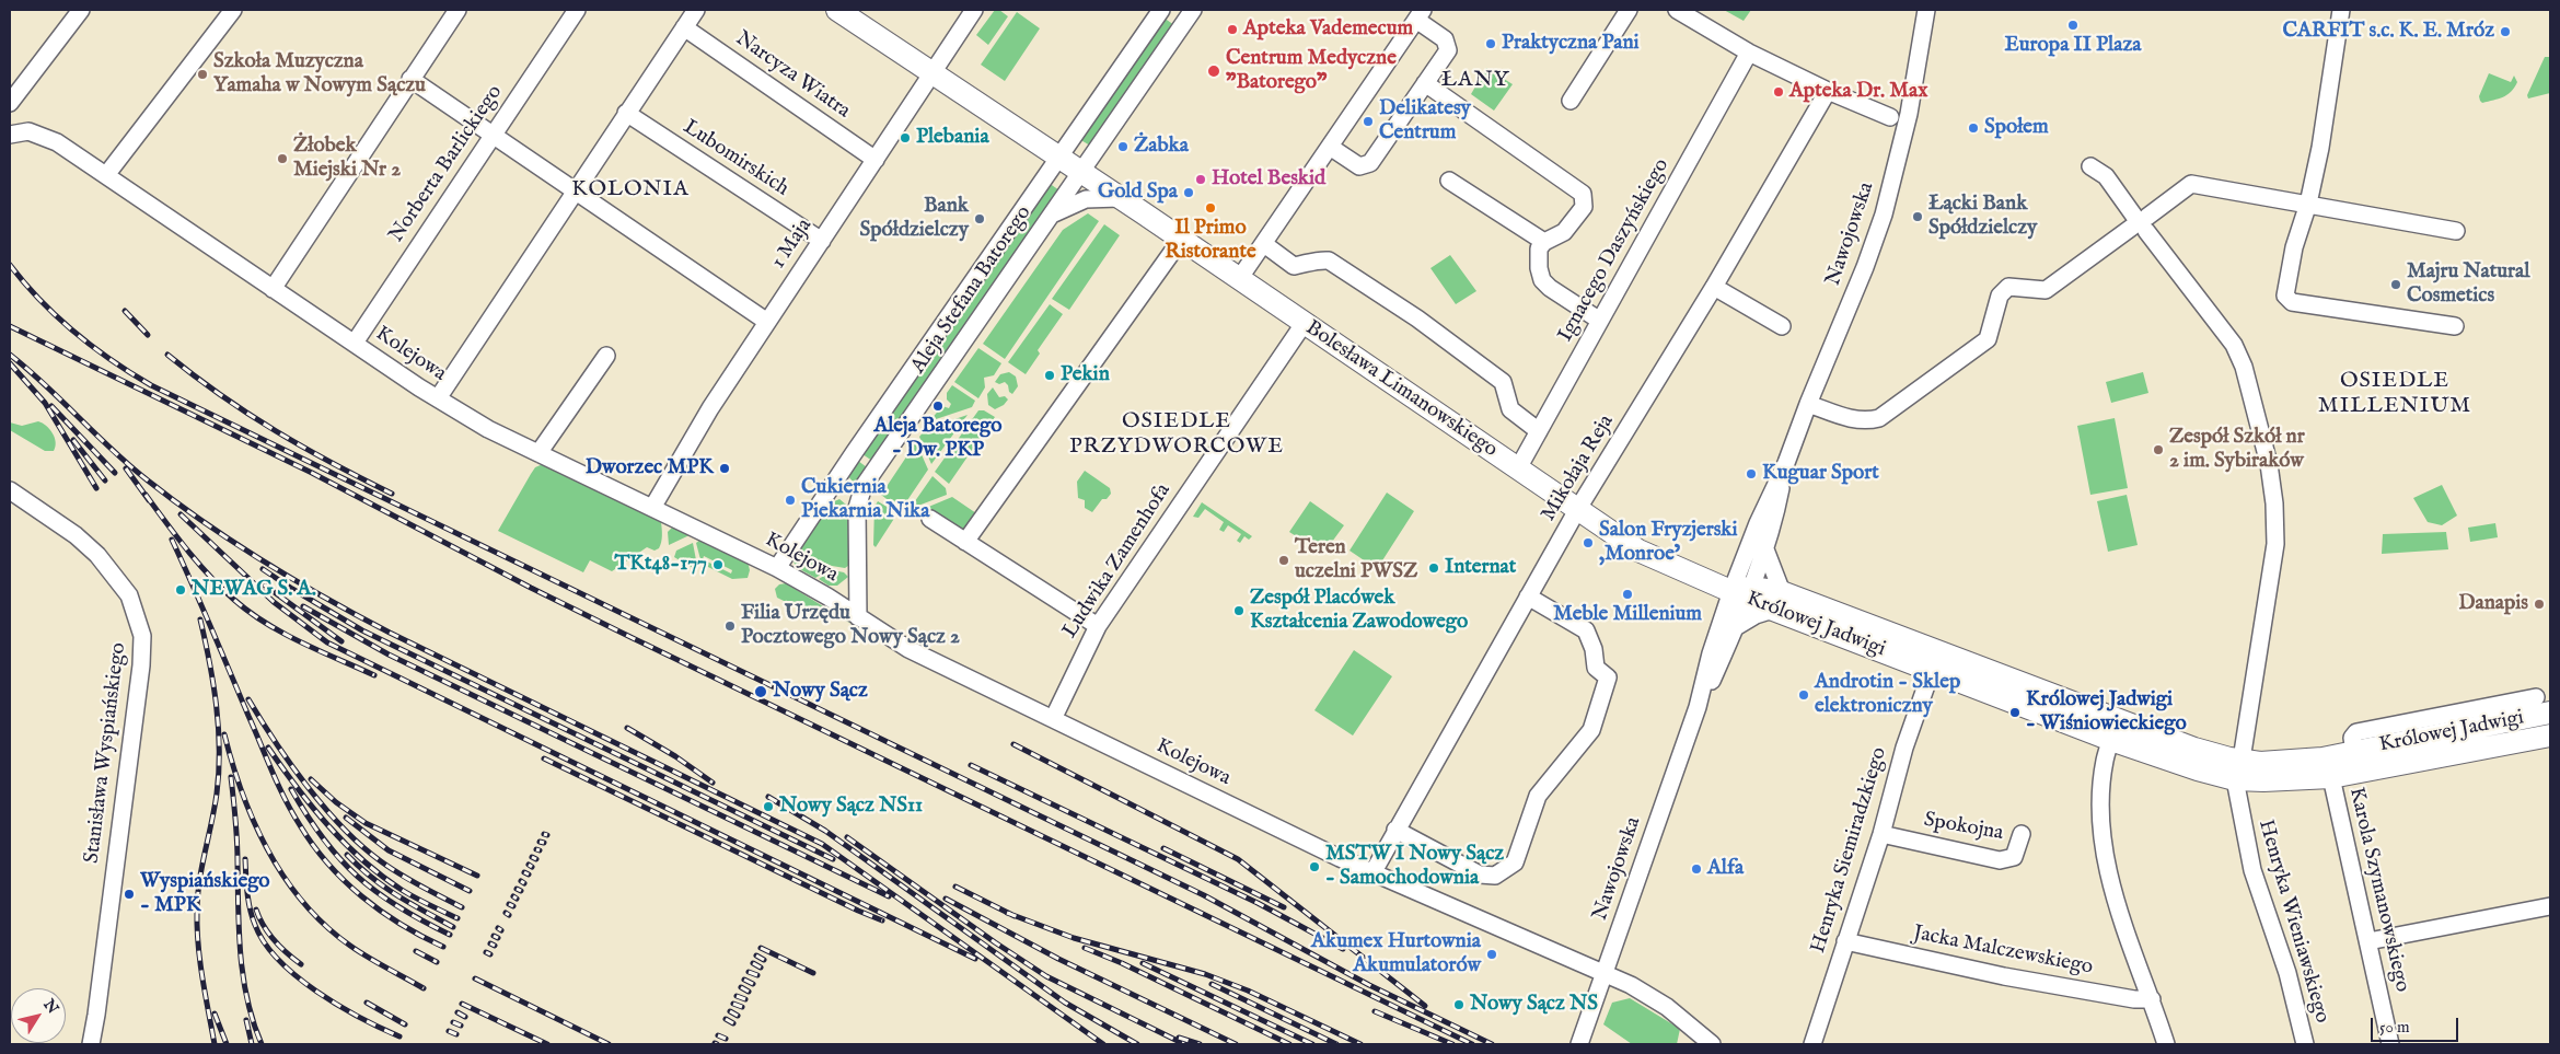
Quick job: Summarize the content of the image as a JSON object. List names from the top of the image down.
{
  "streets": {
    "main road": ["Bolesława Limanowskiego", "Królowej Jadwigi"],
    "street": [
      "Narcyza Wiatra",
      "Lubomirskich",
      "Norberta Barlickiego",
      "Nawojowska",
      "1 Maja",
      "Ignacego Daszyńskiego",
      "Aleja Stefana Batorego",
      "Kolejowa",
      "Mikołaja Reja",
      "Ludwika Zamenhofa",
      "Stanisława Wyspiańskiego",
      "Spokojna",
      "Henryka Siemiradzkiego",
      "Karola Szymanowskiego",
      "Henryka Wieniawskiego",
      "Jacka Malczewskiego"
    ]
  },
  "crossings": [
    ["Narcyza Wiatra", "1 Maja"],
    ["Lubomirskich", "1 Maja"],
    ["Norberta Barlickiego", "Kolejowa"],
    ["Nawojowska", "Kolejowa"],
    ["Nawojowska", "Bolesława Limanowskiego"],
    ["Nawojowska", "Królowej Jadwigi"],
    ["1 Maja", "Kolejowa"],
    ["1 Maja", "Bolesława Limanowskiego"],
    ["Ignacego Daszyńskiego", "Bolesława Limanowskiego"],
    ["Aleja Stefana Batorego", "Kolejowa"],
    ["Aleja Stefana Batorego", "Bolesława Limanowskiego"],
    ["Kolejowa", "Mikołaja Reja"],
    ["Kolejowa", "Ludwika Zamenhofa"],
    ["Bolesława Limanowskiego", "Mikołaja Reja"],
    ["Bolesława Limanowskiego", "Ludwika Zamenhofa"],
    ["Bolesława Limanowskiego", "Królowej Jadwigi"],
    ["Królowej Jadwigi", "Henryka Siemiradzkiego"],
    ["Królowej Jadwigi", "Karola Szymanowskiego"],
    ["Królowej Jadwigi", "Henryka Wieniawskiego"],
    ["Spokojna", "Henryka Siemiradzkiego"],
    ["Henryka Siemiradzkiego", "Jacka Malczewskiego"]
  ],
  "districts": [
    "ŁANY",
    "KOLONIA",
    "OSIEDLE MILLENIUM",
    "OSIEDLE PRZYDWORCOWE"
  ],
  "places": [
    "Europa II Plaza",
    "Apteka Vademecum",
    "CARFIT s.c. K. E. Mróz",
    "Praktyczna Pani",
    "Centrum Medyczne \"Batorego\"",
    "Szkoła Muzyczna Yamaha w Nowym Sączu",
    "Apteka Dr. Max",
    "Delikatesy Centrum",
    "Społem",
    "Plebania",
    "Żabka",
    "Żłobek Miejski Nr 2",
    "Hotel Beskid",
    "Gold Spa",
    "Il Primo Ristorante",
    "Łącki Bank Spółdzielczy",
    "Bank Spółdzielczy",
    "Majru Natural Cosmetics",
    "Pekin",
    "Aleja Batorego - Dw. PKP",
    "Zespół Szkół nr 2 im. Sybiraków",
    "Dworzec MPK",
    "Kuguar Sport",
    "Cukiernia Piekarnia Nika",
    "Salon Fryzjerski ‚Monroe’",
    "Teren uczelni PWSZ",
    "TKt48-177",
    "Internat",
    "NEWAG S. A.",
    "Meble Millenium",
    "Danapis",
    "Zespół Placówek Kształcenia Zawodowego",
    "Filia Urzędu Pocztowego Nowy Sącz 2",
    "Nowy Sącz",
    "Androtin - Sklep elektroniczny",
    "Królowej Jadwigi - Wiśniowieckiego",
    "Nowy Sącz NS11",
    "MSTW I Nowy Sącz - Samochodownia",
    "Alfa",
    "Wyspiańskiego - MPK",
    "Akumex Hurtownia Akumulatorów",
    "Nowy Sącz NS"
  ],
  "scale_bar": "50 m",
  "north": "top right"
}
